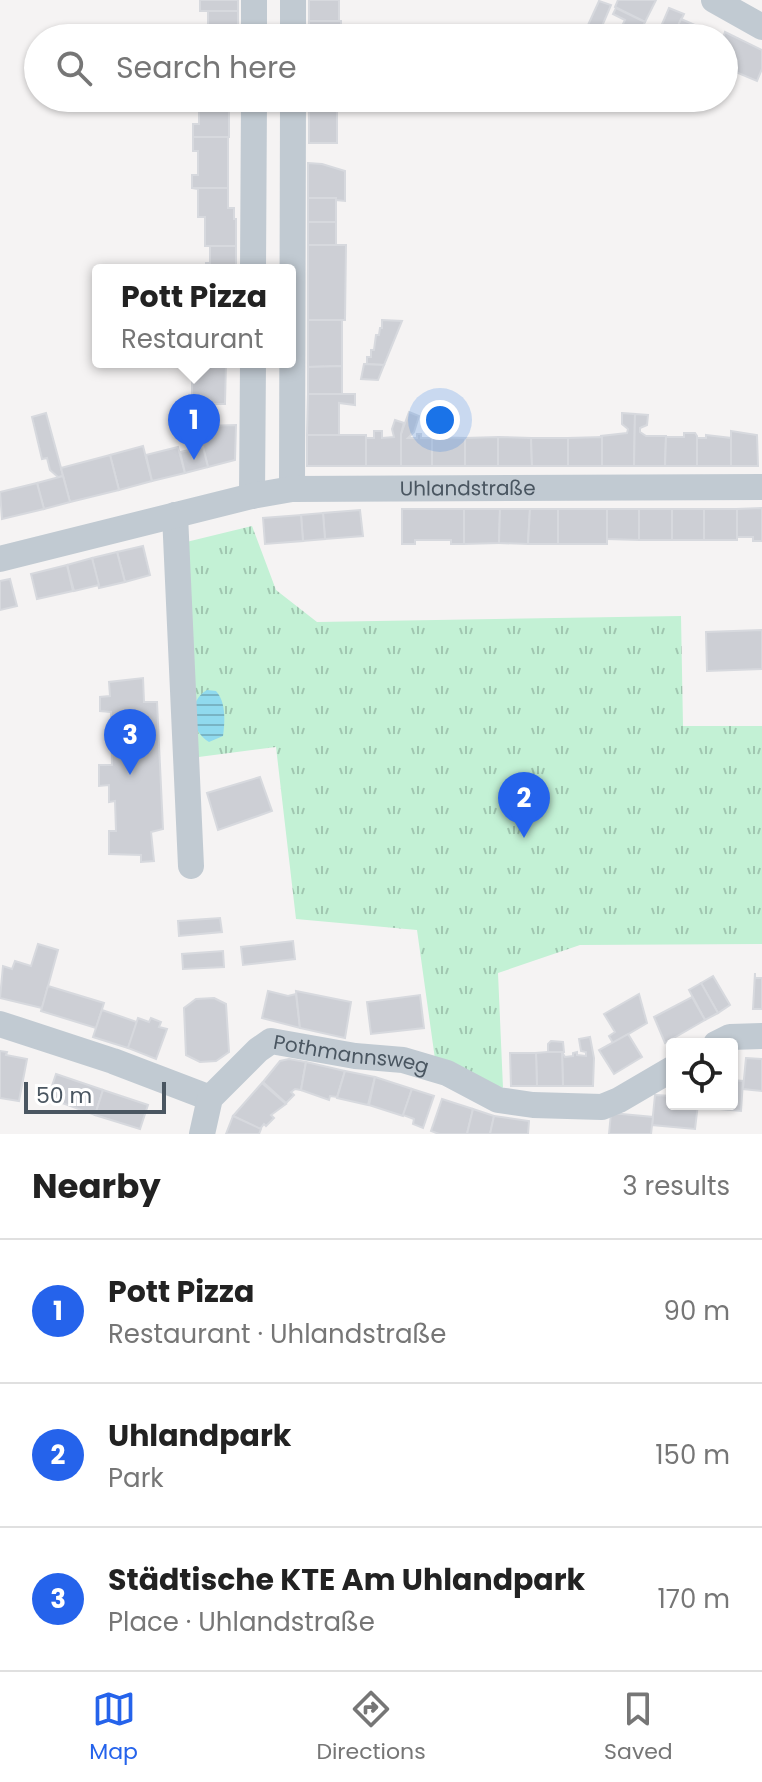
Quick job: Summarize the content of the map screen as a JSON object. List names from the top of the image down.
{
  "streets": {
    "street": ["Uhlandstraße", "Pothmannsweg"]
  },
  "scale_bar": "50 m",
  "page": {
    "search": "Search here",
    "popup": ["Pott Pizza", "Restaurant"],
    "pins": ["1", "3", "2"],
    "scale": "50 m",
    "heading": ["Nearby", "3 results"],
    "list": [
      {
        "mark": "1",
        "name": "Pott Pizza",
        "note": "Restaurant · Uhlandstraße",
        "value": "90 m"
      },
      {
        "mark": "2",
        "name": "Uhlandpark",
        "note": "Park",
        "value": "150 m"
      },
      {
        "mark": "3",
        "name": "Städtische KTE Am Uhlandpark",
        "note": "Place · Uhlandstraße",
        "value": "170 m"
      }
    ],
    "nav": ["Map", "Directions", "Saved"]
  }
}
